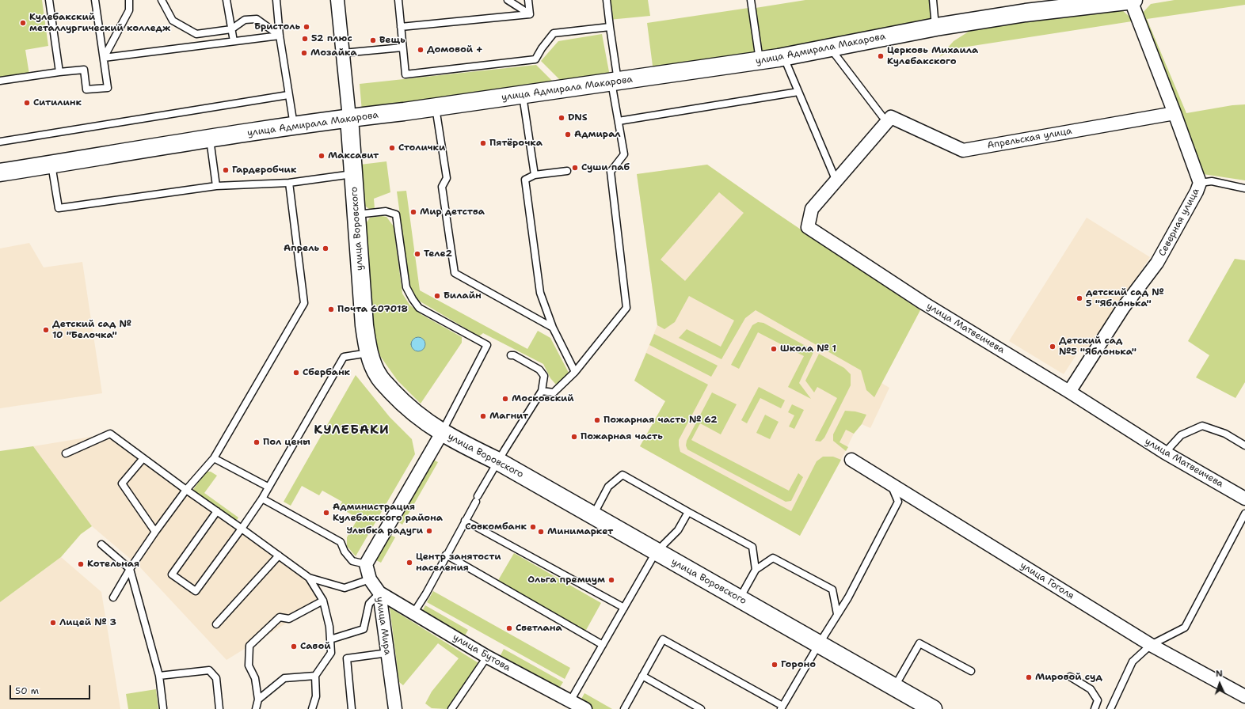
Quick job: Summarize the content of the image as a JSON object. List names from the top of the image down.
{
  "streets": {
    "street": [
      "улица Адмирала Макарова",
      "Апрельская улица",
      "Северная улица",
      "улица Воровского",
      "улица Матвеичева",
      "улица Гоголя",
      "улица Мира",
      "улица Бутова"
    ]
  },
  "crossings": [
    ["улица Адмирала Макарова", "Северная улица"],
    ["улица Адмирала Макарова", "улица Воровского"],
    ["Апрельская улица", "Северная улица"],
    ["Апрельская улица", "улица Матвеичева"],
    ["Северная улица", "улица Матвеичева"],
    ["улица Мира", "улица Бутова"]
  ],
  "districts": ["КУЛЕБАКИ"],
  "places": [
    "Кулебакский металлургический колледж",
    "Бристоль",
    "52 плюс",
    "Вещь",
    "Домовой +",
    "Мозайка",
    "Церковь Михаила Кулебакского",
    "Ситилинк",
    "DNS",
    "Адмирал",
    "Пятёрочка",
    "Столички",
    "Максавит",
    "Суши паб",
    "Гардеробчик",
    "Мир детства",
    "Апрель",
    "Теле2",
    "Билайн",
    "детский сад № 5 \"Яблонька\"",
    "Почта 607018",
    "Детский сад № 10 \"Белочка\"",
    "Детский сад №5 \"Яблонька\"",
    "Школа № 1",
    "Сбербанк",
    "Московский",
    "Магнит",
    "Пожарная часть № 62",
    "Пожарная часть",
    "Пол цены",
    "Администрация Кулебакского района",
    "Совкомбанк",
    "Улыбка радуги",
    "Минимаркет",
    "Центр занятости населения",
    "Котельная",
    "Ольга премиум",
    "Лицей № 3",
    "Светлана",
    "Савой",
    "Гороно",
    "Мировой суд"
  ],
  "scale_bar": "50 m",
  "north": "top"
}
